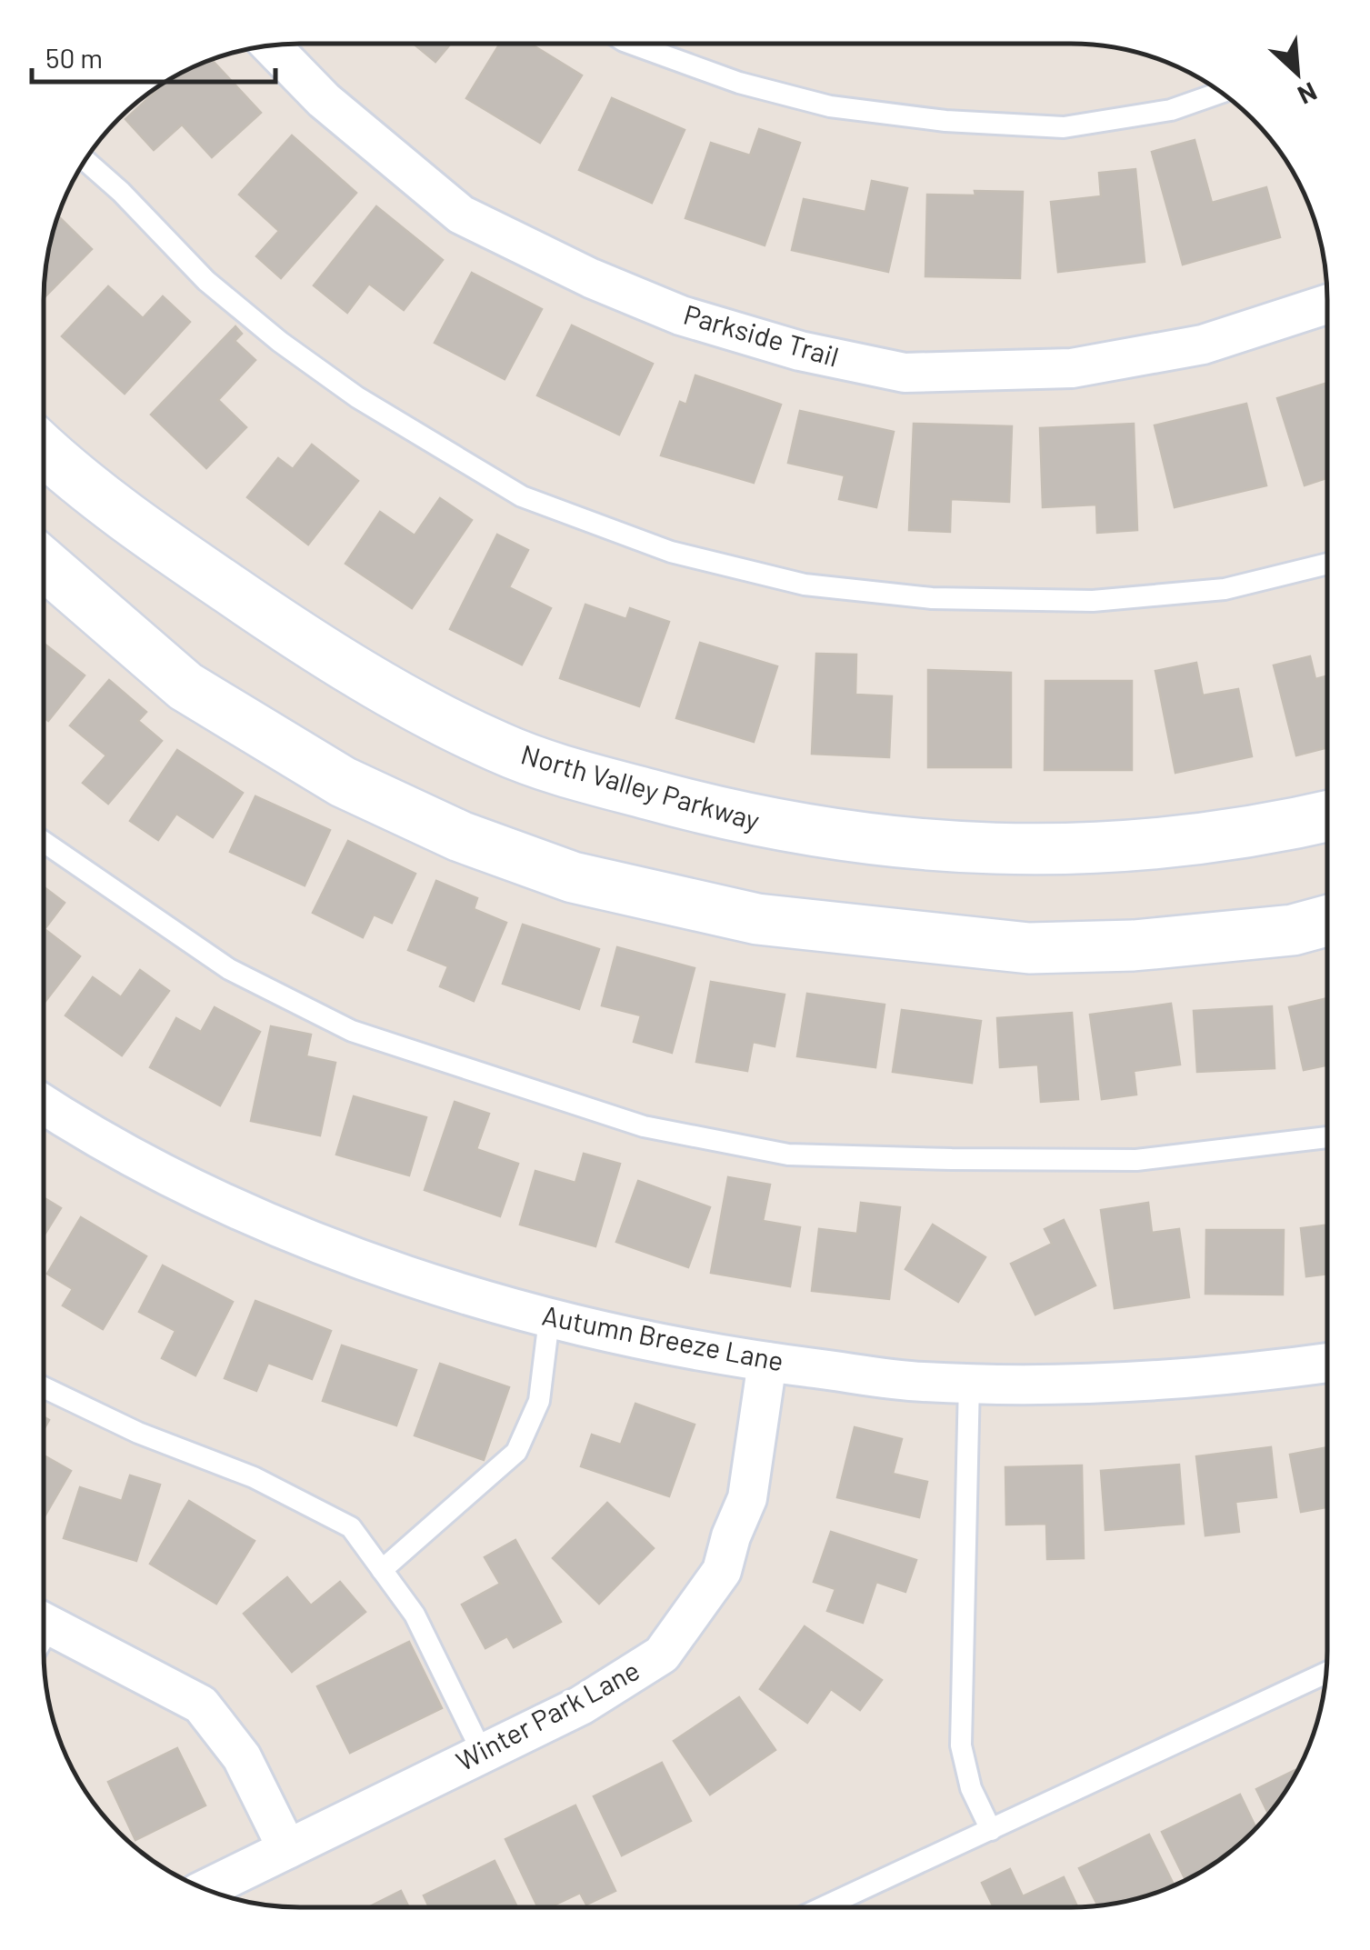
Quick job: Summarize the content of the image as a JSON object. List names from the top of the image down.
{
  "streets": {
    "street": [
      "Parkside Trail",
      "North Valley Parkway",
      "Autumn Breeze Lane",
      "Winter Park Lane"
    ]
  },
  "crossings": [
    ["Autumn Breeze Lane", "Winter Park Lane"]
  ],
  "scale_bar": "50 m",
  "north": "bottom right"
}
